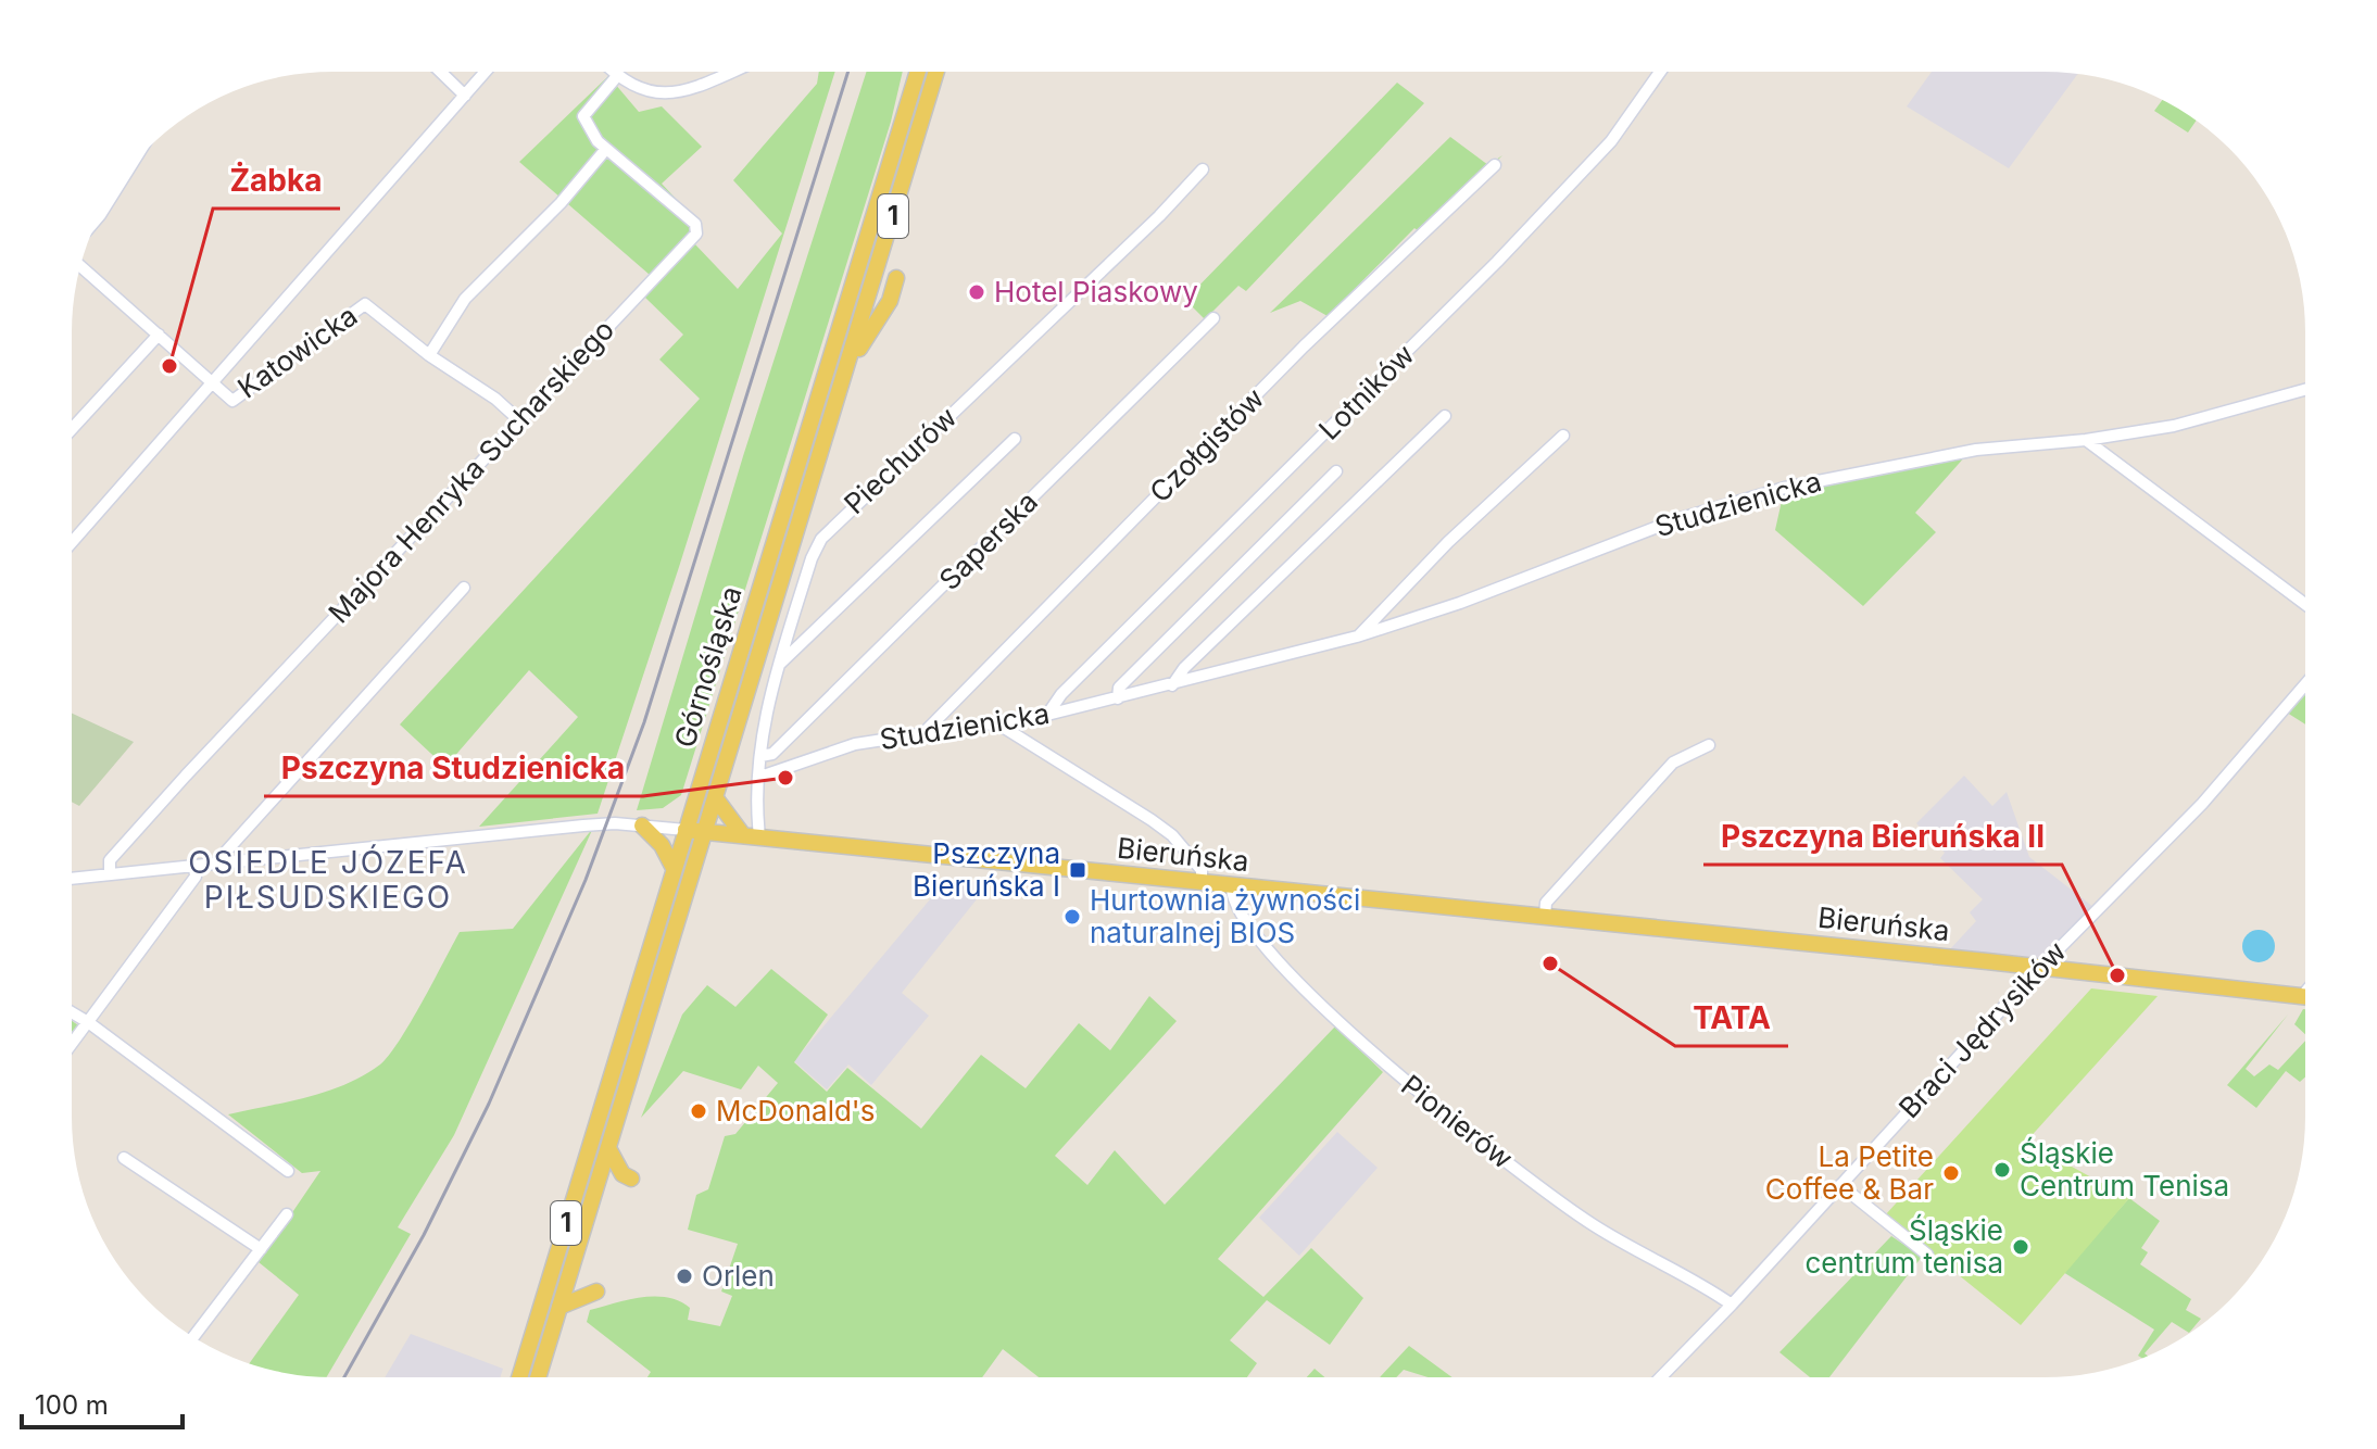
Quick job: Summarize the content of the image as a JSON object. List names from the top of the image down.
{
  "streets": {
    "main road": ["1", "Górnośląska", "Bieruńska"],
    "street": [
      "Katowicka",
      "Lotników",
      "Czołgistów",
      "Piechurów",
      "Majora Henryka Sucharskiego",
      "Studzienicka",
      "Saperska",
      "Braci Jędrysików",
      "Pionierów"
    ]
  },
  "crossings": [
    ["Lotników", "Studzienicka"],
    ["Czołgistów", "Studzienicka"],
    ["Piechurów", "Studzienicka"],
    ["Piechurów", "Saperska"],
    ["Piechurów", "Bieruńska"],
    ["Majora Henryka Sucharskiego", "Bieruńska"],
    ["Górnośląska", "Bieruńska"],
    ["Bieruńska", "Braci Jędrysików"],
    ["Bieruńska", "Pionierów"],
    ["Braci Jędrysików", "Pionierów"]
  ],
  "districts": ["OSIEDLE JÓZEFA PIŁSUDSKIEGO"],
  "places": {
    "other": [
      "Hotel Piaskowy",
      "Żabka",
      "Pszczyna Studzienicka",
      "Hurtownia żywności naturalnej BIOS",
      "TATA",
      "Pszczyna Bieruńska II",
      "McDonald's",
      "Śląskie Centrum Tenisa",
      "La Petite Coffee & Bar",
      "Śląskie centrum tenisa",
      "Orlen"
    ],
    "transit": ["Pszczyna Bieruńska I"]
  },
  "scale_bar": "100 m"
}
